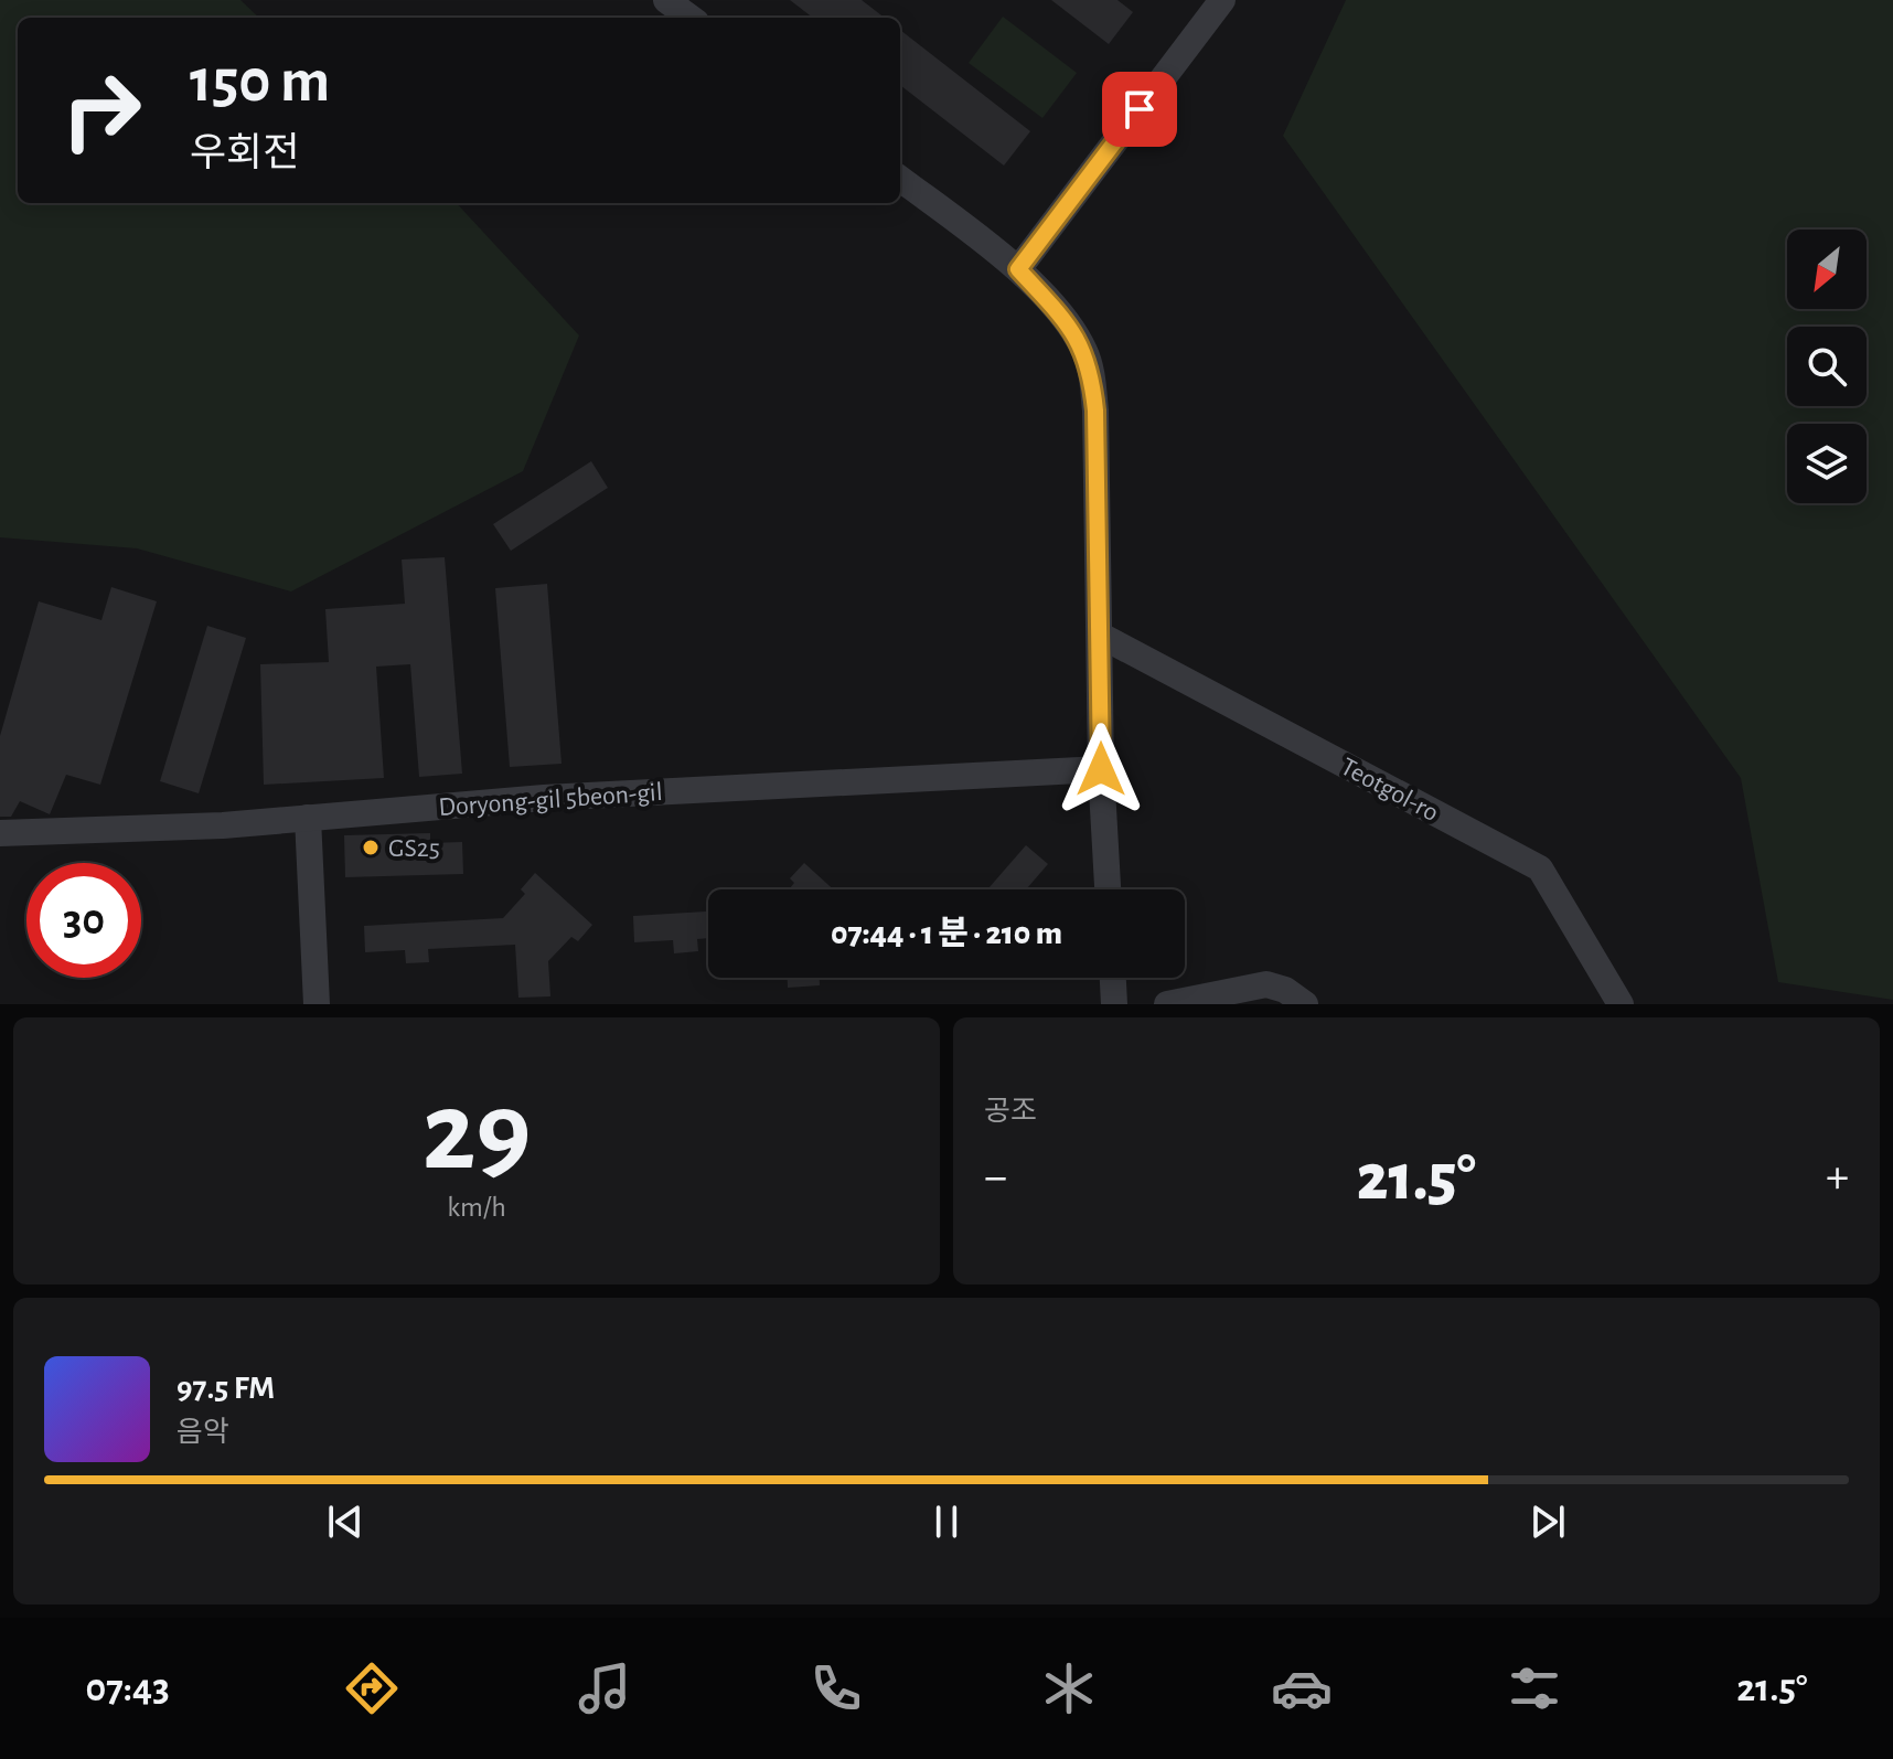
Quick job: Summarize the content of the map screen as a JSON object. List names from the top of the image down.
{
  "streets": {
    "street": ["Teotgol-ro", "Doryong-gil 5beon-gil"]
  },
  "places": ["GS25"],
  "north": "bottom left",
  "page": {
    "turn": ["150 m", "우회전"],
    "limit": "30",
    "trip": "07:44 · 1 분 · 210 m",
    "tile": [
      ["29", "km/h"],
      "공조"
    ],
    "heat": ["−", "21.5°", "+"],
    "song": ["97.5 FM", "음악"],
    "tabs": ["07:43", "21.5°"]
  }
}
